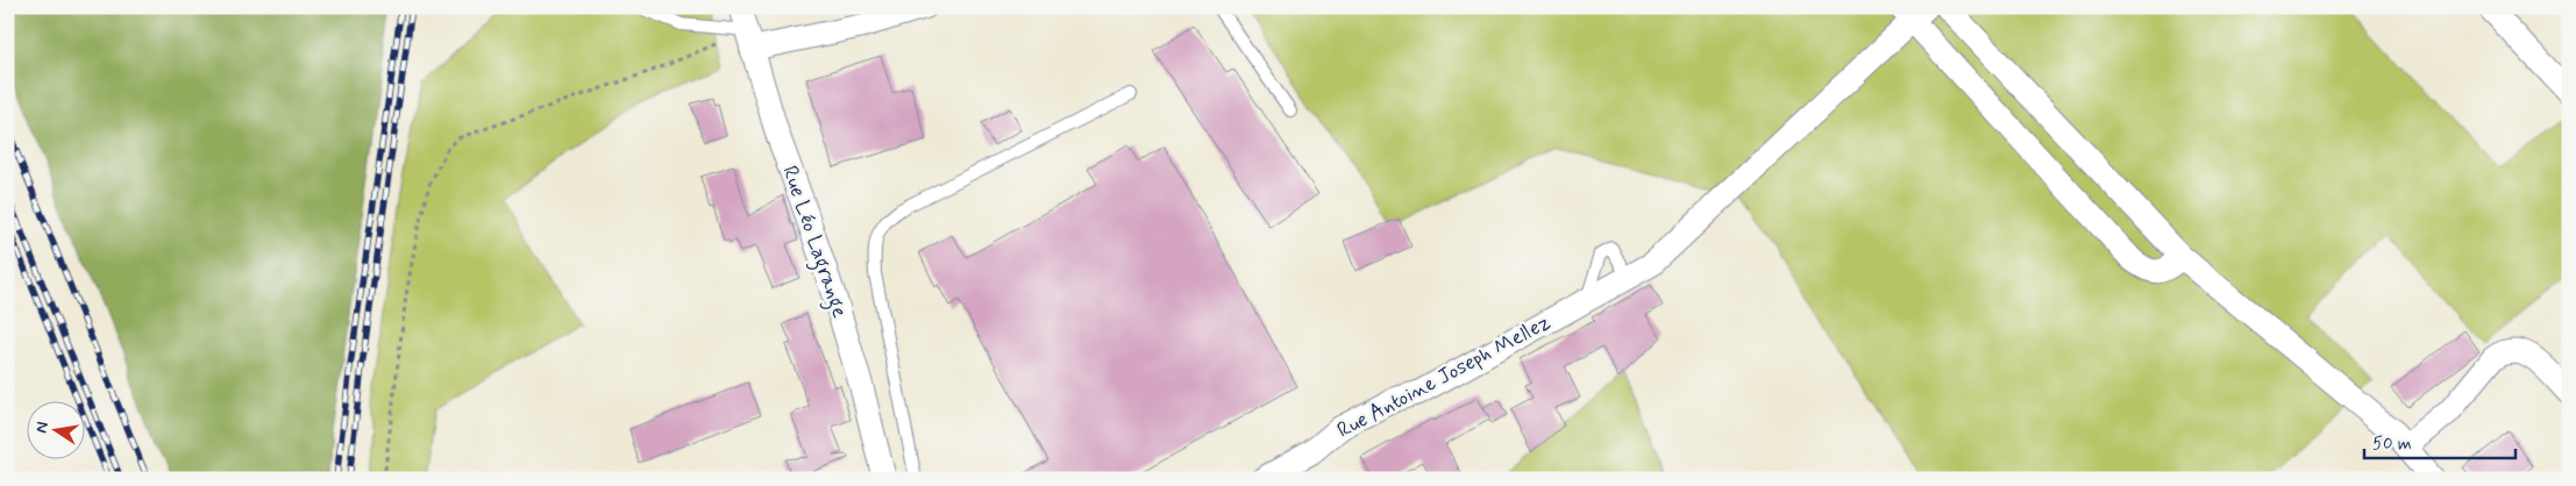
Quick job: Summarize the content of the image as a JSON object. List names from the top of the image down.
{
  "streets": {
    "street": ["Rue Léo Lagrange", "Rue Antoine Joseph Mellez"]
  },
  "scale_bar": "50 m",
  "north": "left"
}
